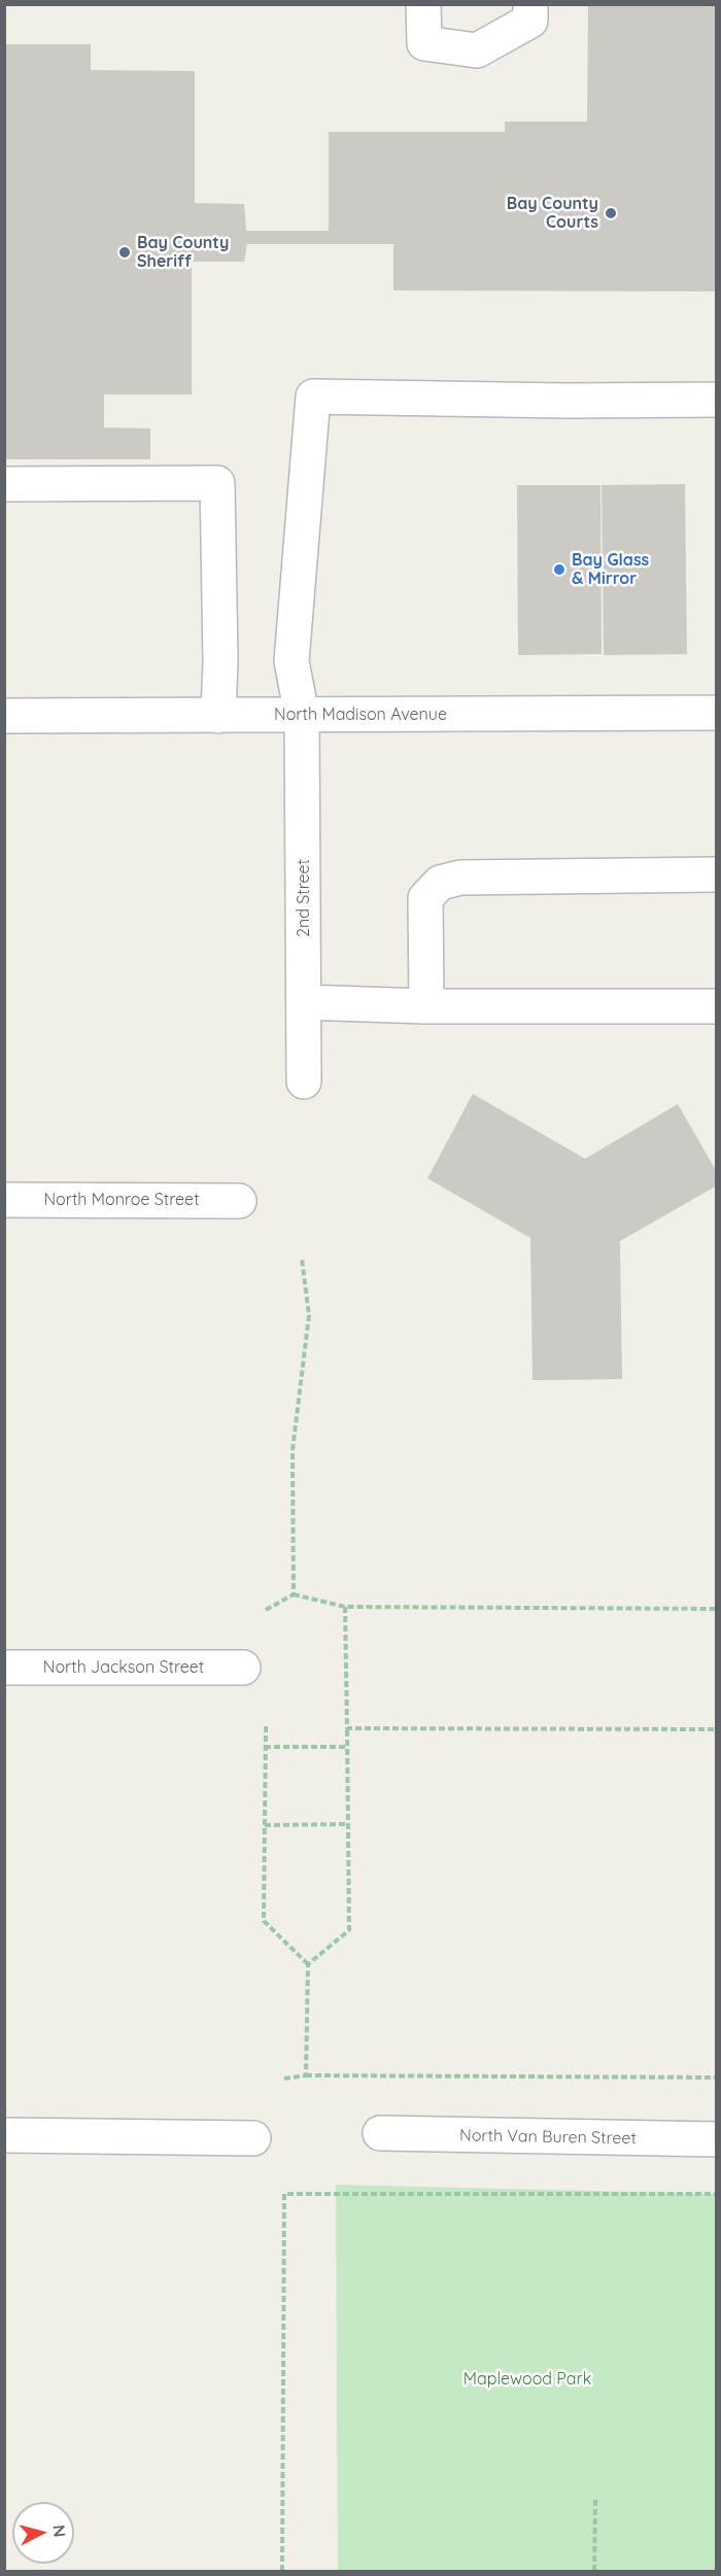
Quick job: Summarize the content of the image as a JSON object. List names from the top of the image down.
{
  "streets": {
    "street": [
      "North Madison Avenue",
      "2nd Street",
      "North Monroe Street",
      "North Jackson Street",
      "North Van Buren Street"
    ]
  },
  "crossings": [
    ["North Madison Avenue", "2nd Street"]
  ],
  "parks": ["Maplewood Park"],
  "places": ["Bay County Courts", "Bay County Sheriff", "Bay Glass & Mirror"],
  "north": "right"
}
